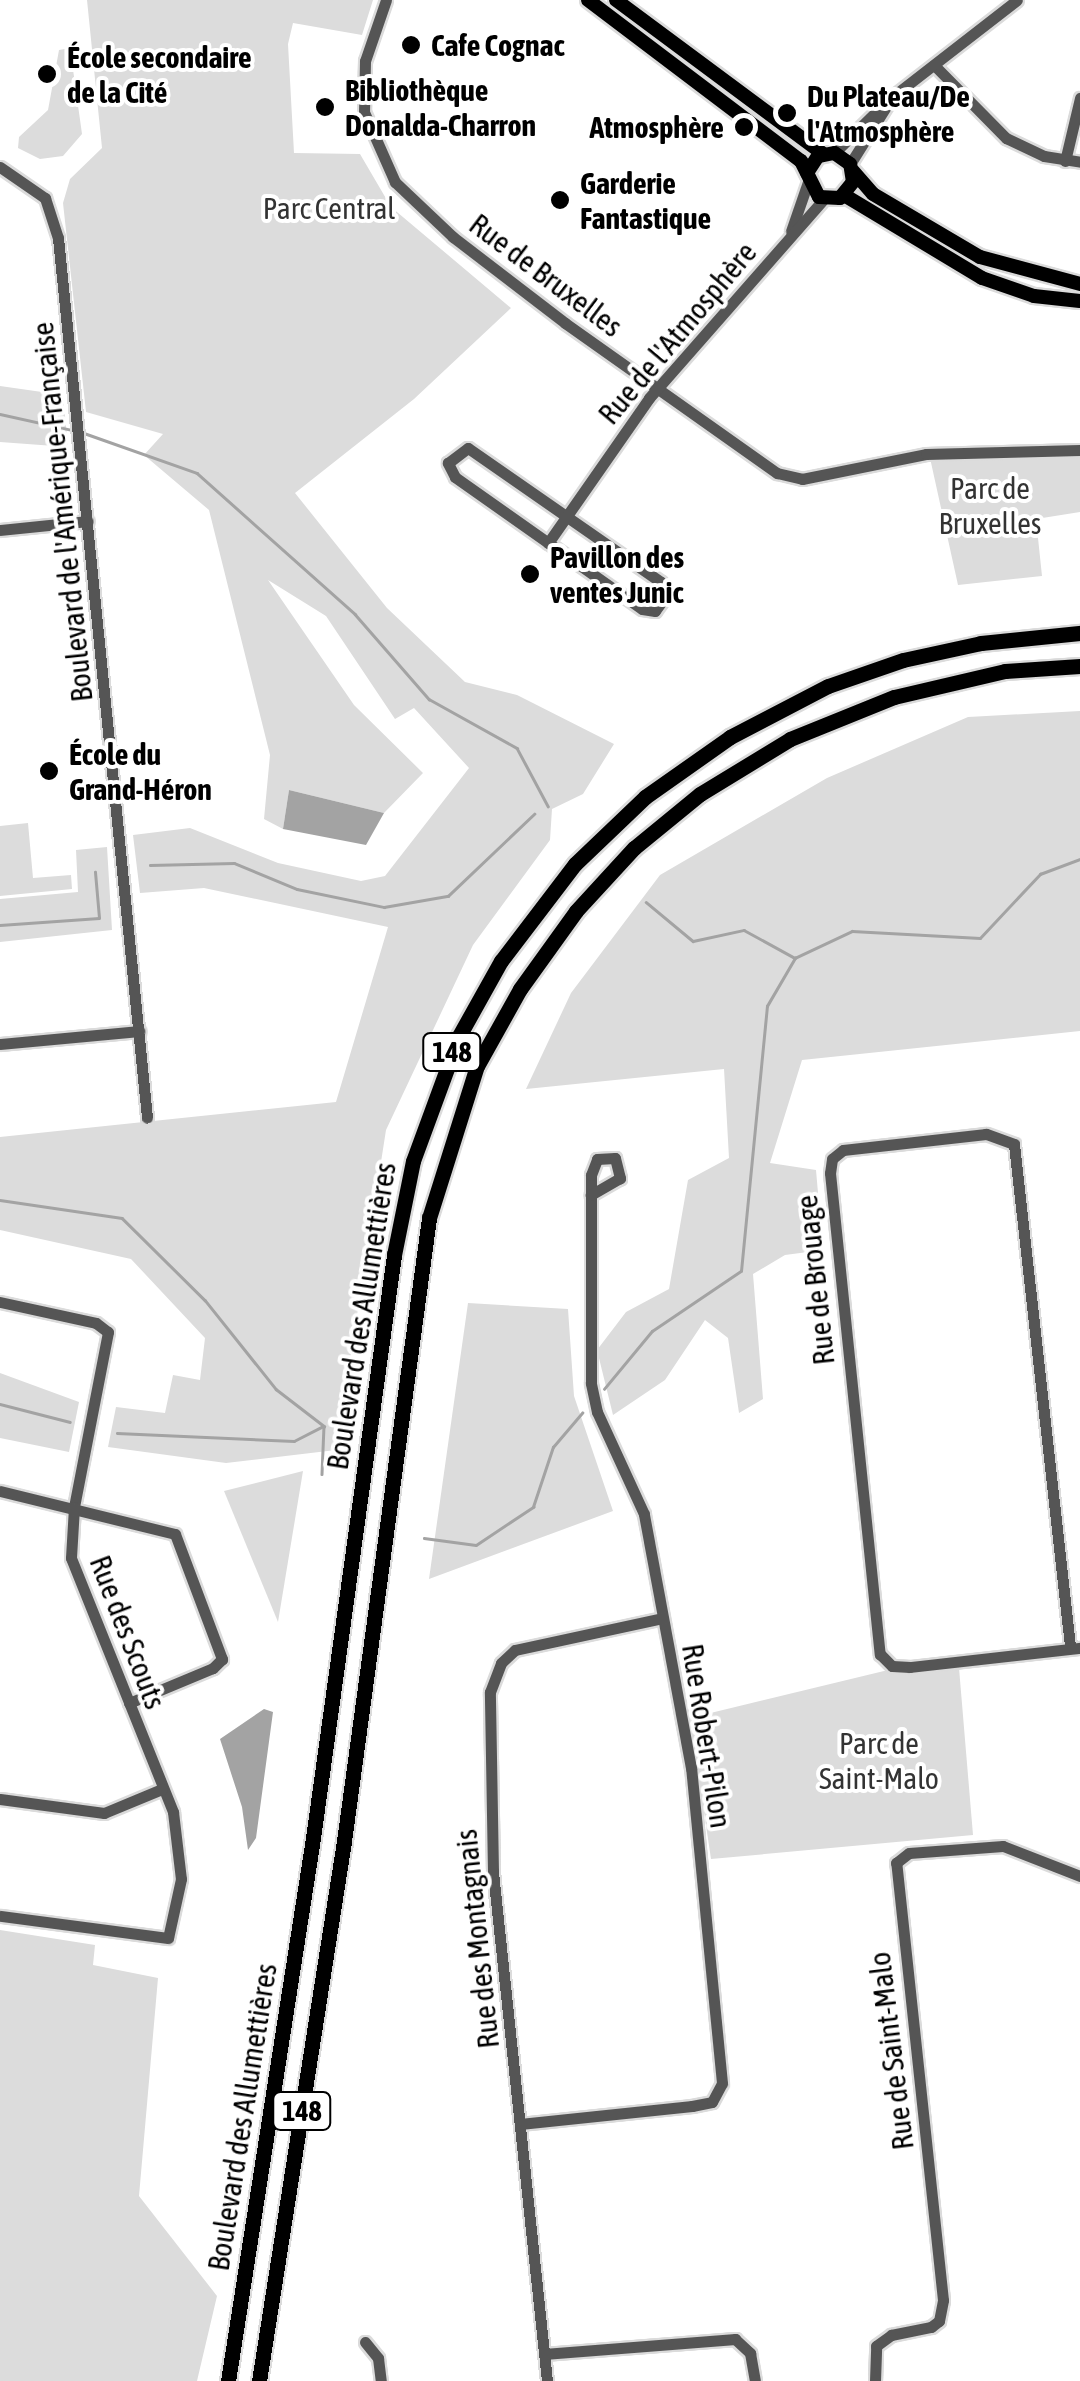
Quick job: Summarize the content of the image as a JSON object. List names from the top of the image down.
{
  "streets": {
    "highway": ["148", "Boulevard des Allumettières"],
    "street": [
      "Rue de Bruxelles",
      "Rue de l'Atmosphère",
      "Boulevard de l'Amérique-Française",
      "Rue de Brouage",
      "Rue des Scouts",
      "Rue Robert-Pilon",
      "Rue des Montagnais",
      "Rue de Saint-Malo"
    ]
  },
  "crossings": [
    ["Rue de Bruxelles", "Rue de l'Atmosphère"],
    ["Rue Robert-Pilon", "Rue des Montagnais"]
  ],
  "parks": ["Parc Central", "Parc de Bruxelles", "Parc de Saint-Malo"],
  "places": [
    "Cafe Cognac",
    "École secondaire de la Cité",
    "Bibliothèque Donalda-Charron",
    "Du Plateau/De l'Atmosphère",
    "Atmosphère",
    "Garderie Fantastique",
    "Pavillon des ventes Junic",
    "École du Grand-Héron"
  ]
}
